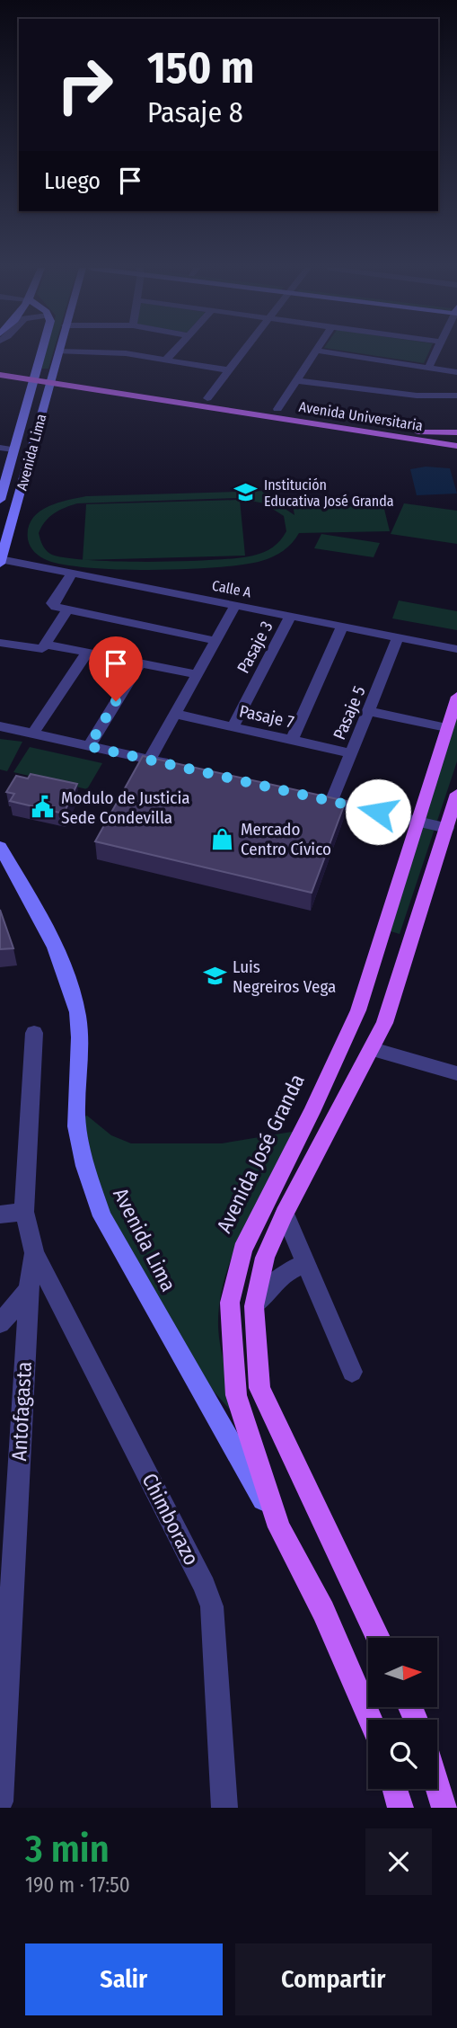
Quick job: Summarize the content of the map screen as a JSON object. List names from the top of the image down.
{
  "streets": {
    "main road": ["Avenida Universitaria", "Avenida Lima", "Avenida José Granda"],
    "street": [
      "Calle A",
      "Pasaje 3",
      "Pasaje 5",
      "Pasaje 7",
      "Antofagasta",
      "Chimborazo"
    ]
  },
  "crossings": [
    ["Avenida Universitaria", "Avenida Lima"],
    ["Avenida Lima", "Calle A"],
    ["Avenida Lima", "Avenida José Granda"],
    ["Calle A", "Pasaje 3"],
    ["Calle A", "Pasaje 5"],
    ["Pasaje 3", "Pasaje 7"],
    ["Pasaje 5", "Pasaje 7"],
    ["Antofagasta", "Chimborazo"]
  ],
  "places": {
    "school or university": ["Institución Educativa José Granda", "Luis Negreiros Vega"],
    "public building": ["Modulo de Justicia Sede Condevilla"],
    "shop": ["Mercado Centro Cívico"]
  },
  "north": "right",
  "page": {
    "turn": ["150 m", "Pasaje 8"],
    "then": "Luego",
    "heading": ["3 min", "190 m · 17:50"],
    "buttons": ["Salir", "Compartir"]
  }
}
